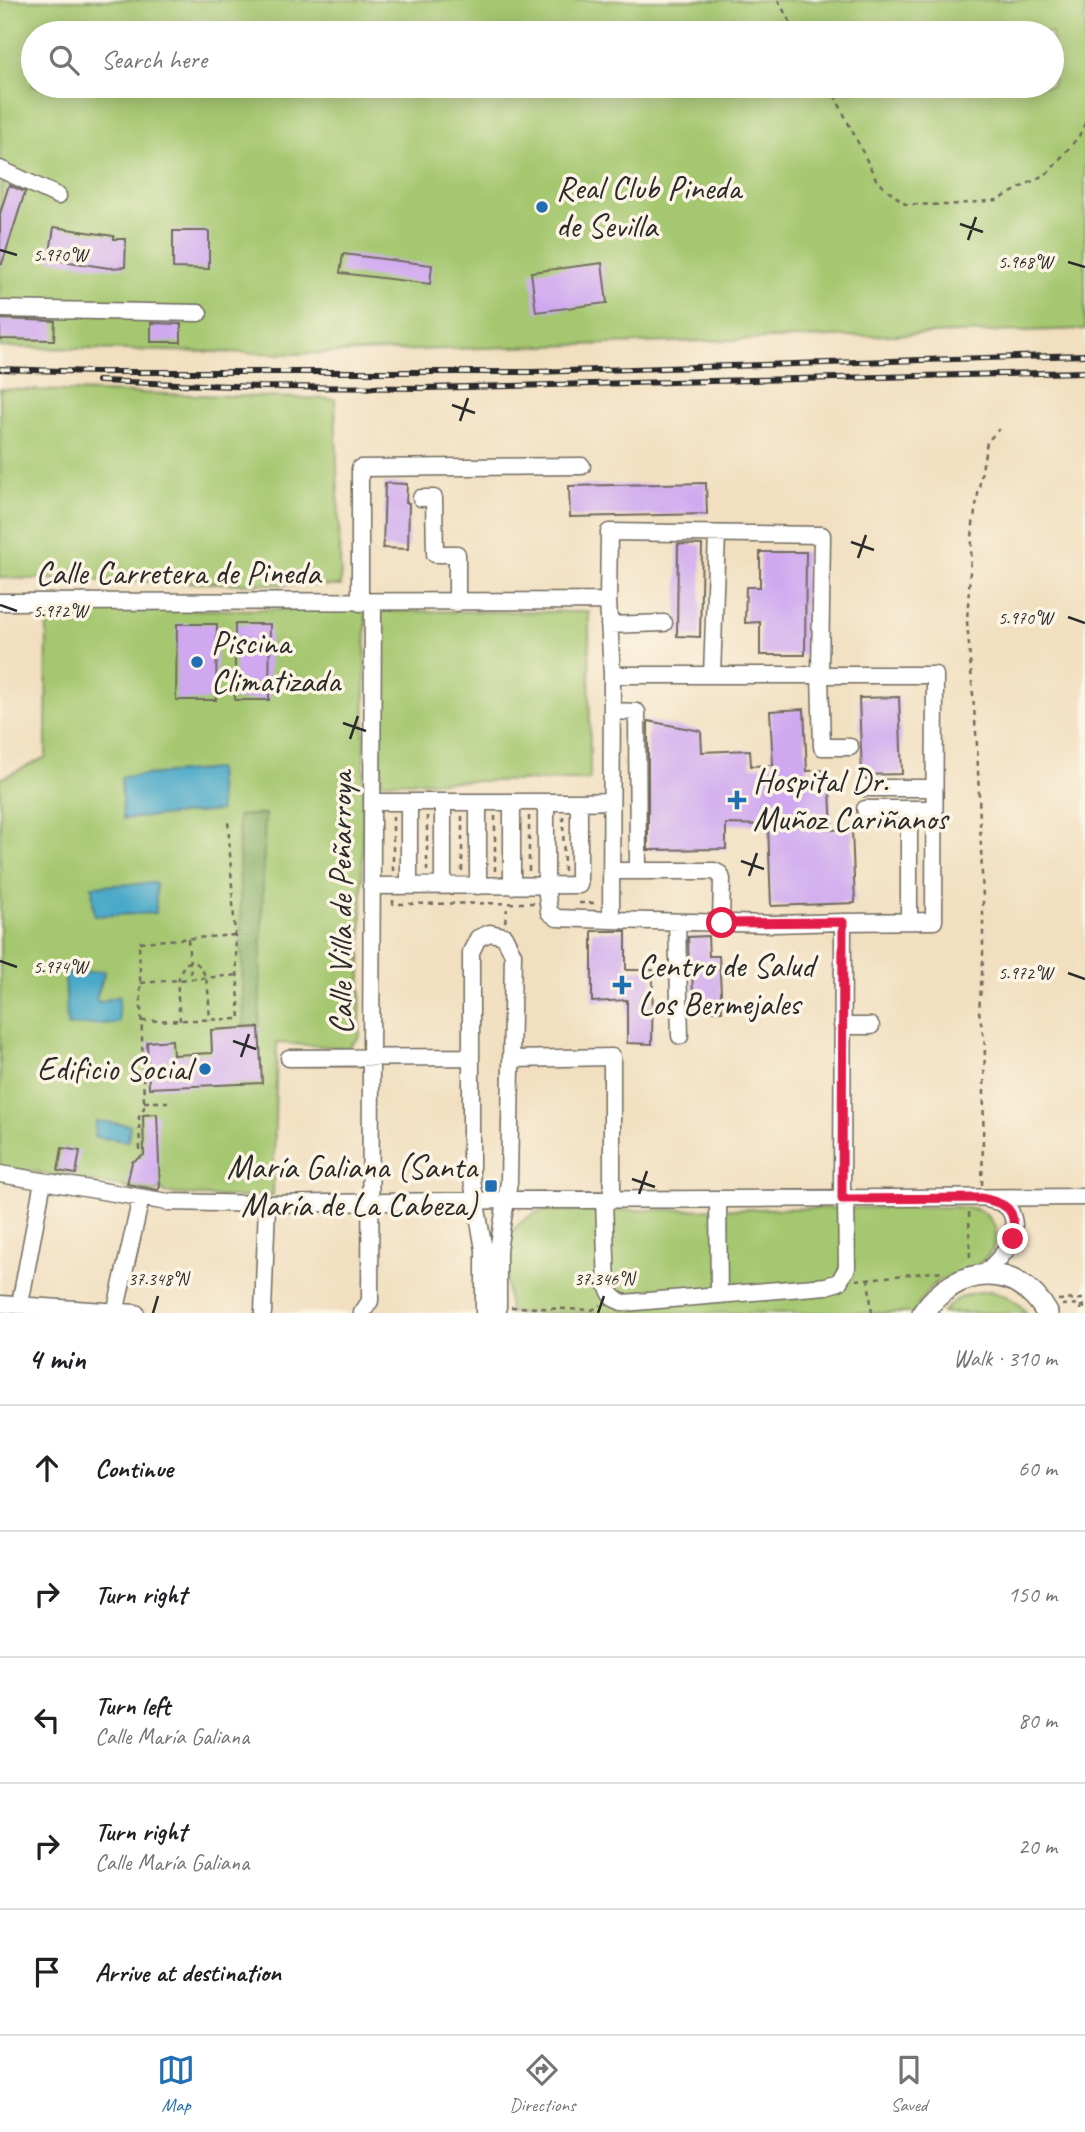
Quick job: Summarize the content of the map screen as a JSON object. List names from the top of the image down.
{
  "streets": {
    "street": ["Calle Carretera de Pineda", "Calle Villa de Peñarroya"]
  },
  "crossings": [
    ["Calle Carretera de Pineda", "Calle Villa de Peñarroya"]
  ],
  "places": {
    "other": ["Real Club Pineda de Sevilla", "Piscina Climatizada", "Edificio Social"],
    "health": ["Hospital Dr. Muñoz Cariñanos", "Centro de Salud Los Bermejales"],
    "transit": ["María Galiana (Santa María de La Cabeza)"]
  },
  "page": {
    "search": "Search here",
    "heading": ["4 min", "Walk · 310 m"],
    "list": [
      ["Continue", "60 m"],
      ["Turn right", "150 m"],
      ["Turn left", "Calle María Galiana", "80 m"],
      ["Turn right", "Calle María Galiana", "20 m"],
      "Arrive at destination"
    ],
    "nav": ["Map", "Directions", "Saved"]
  },
  "coordinates": [
    "5.970°W",
    "5.968°W",
    "5.972°W",
    "5.974°W",
    "37.348°N",
    "37.346°N"
  ]
}
